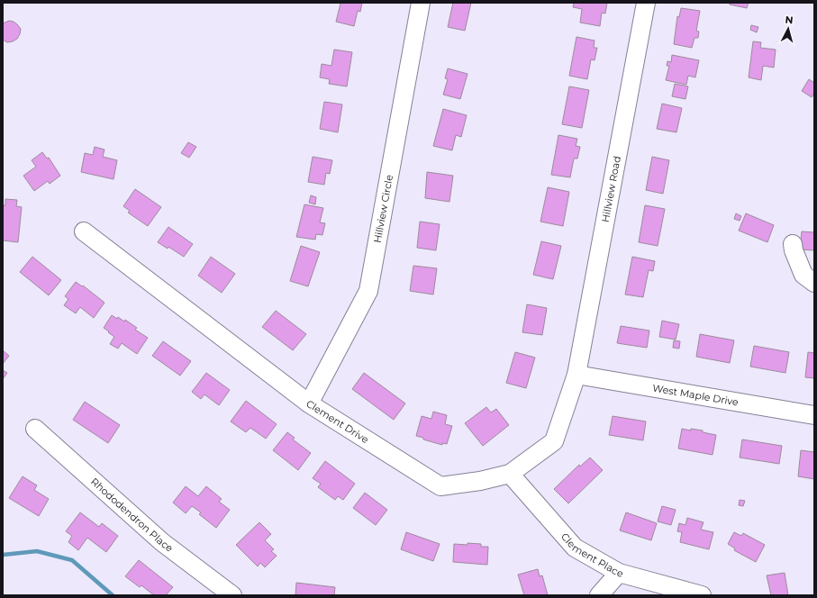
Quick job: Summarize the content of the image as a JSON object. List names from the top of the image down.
{
  "streets": {
    "street": [
      "Hillview Road",
      "Hillview Circle",
      "West Maple Drive",
      "Clement Drive",
      "Rhododendron Place",
      "Clement Place"
    ]
  },
  "crossings": [
    ["Hillview Road", "West Maple Drive"],
    ["Hillview Road", "Clement Drive"],
    ["Hillview Circle", "Clement Drive"],
    ["West Maple Drive", "Clement Drive"],
    ["Clement Drive", "Clement Place"]
  ],
  "north": "top"
}
